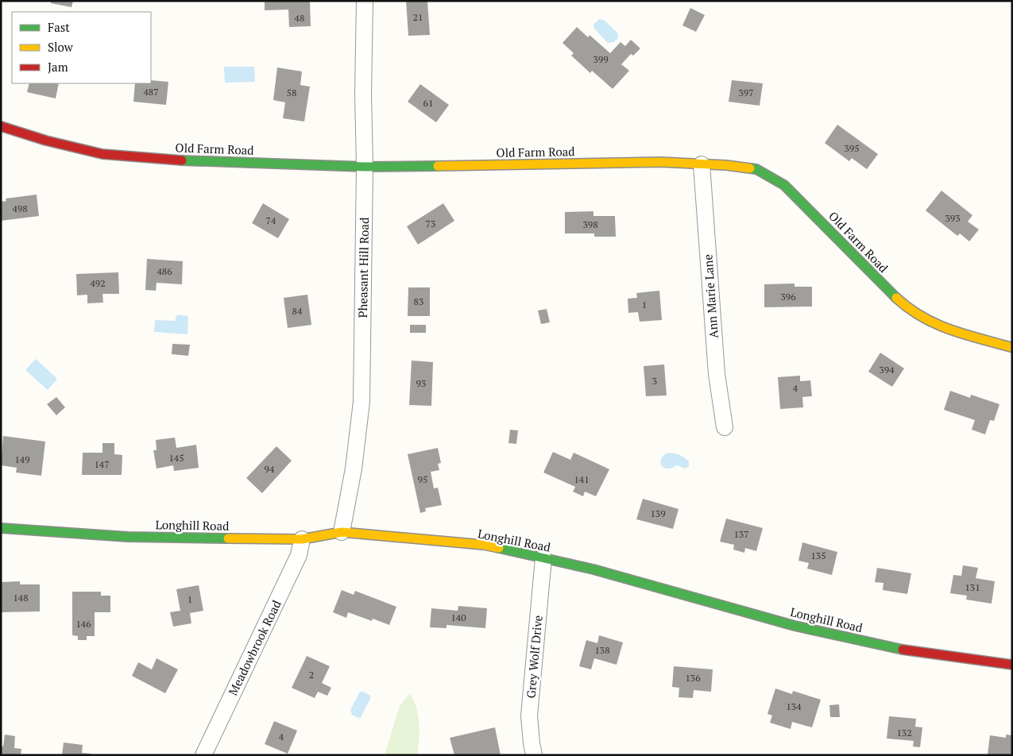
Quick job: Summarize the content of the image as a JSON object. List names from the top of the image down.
{
  "streets": {
    "street": [
      "Old Farm Road",
      "Pheasant Hill Road",
      "Ann Marie Lane",
      "Longhill Road",
      "Meadowbrook Road",
      "Grey Wolf Drive"
    ]
  },
  "crossings": [
    ["Old Farm Road", "Pheasant Hill Road"],
    ["Old Farm Road", "Ann Marie Lane"],
    ["Pheasant Hill Road", "Longhill Road"],
    ["Longhill Road", "Meadowbrook Road"],
    ["Longhill Road", "Grey Wolf Drive"]
  ],
  "house_numbers": [
    "21",
    "48",
    "399",
    "487",
    "58",
    "397",
    "61",
    "395",
    "498",
    "393",
    "74",
    "73",
    "398",
    "486",
    "492",
    "396",
    "83",
    "1",
    "84",
    "394",
    "3",
    "93",
    "4",
    "145",
    "149",
    "147",
    "94",
    "95",
    "141",
    "139",
    "137",
    "135",
    "131",
    "148",
    "1",
    "140",
    "146",
    "138",
    "2",
    "136",
    "134",
    "132",
    "4"
  ],
  "legend": ["Fast", "Slow", "Jam"]
}
